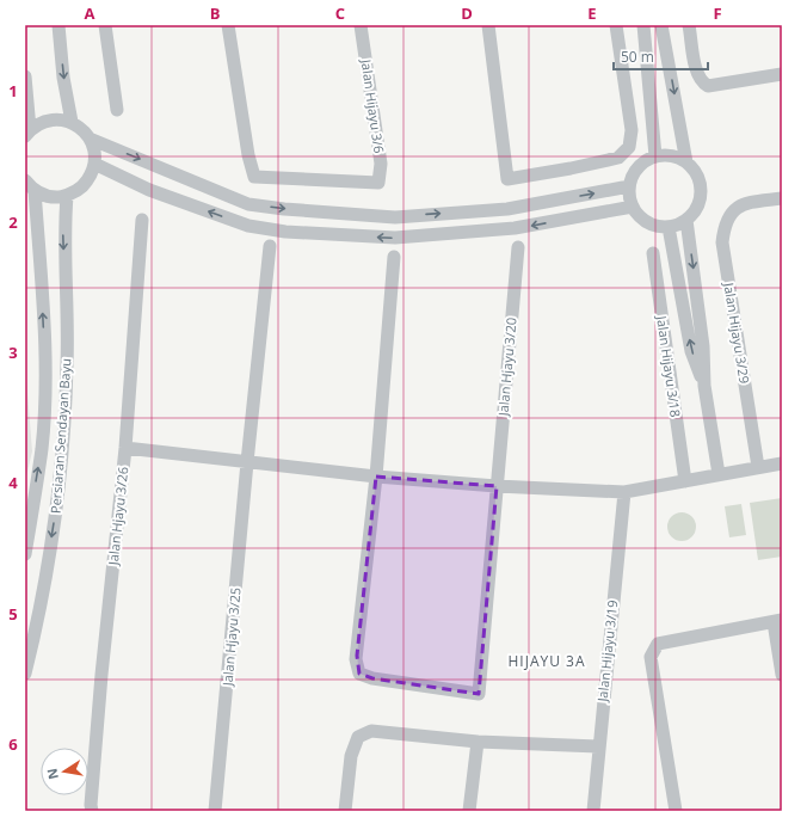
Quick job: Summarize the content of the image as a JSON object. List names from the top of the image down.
{
  "streets": {
    "street": [
      "Jalan Hijayu 3/6",
      "Jalan Hijayu 3/29",
      "Jalan Hjayu 3/20",
      "Jalan Hijayu 3/18",
      "Persiaran Sendayan Bayu",
      "Jalan Hjayu 3/26",
      "Jalan Hjayu 3/25",
      "Jalan Hijayu 3/19"
    ]
  },
  "districts": ["HIJAYU 3A"],
  "scale_bar": "50 m",
  "north": "left",
  "grid": {
    "columns": [
      "A",
      "B",
      "C",
      "D",
      "E",
      "F"
    ],
    "rows": [
      "1",
      "2",
      "3",
      "4",
      "5",
      "6"
    ]
  }
}
